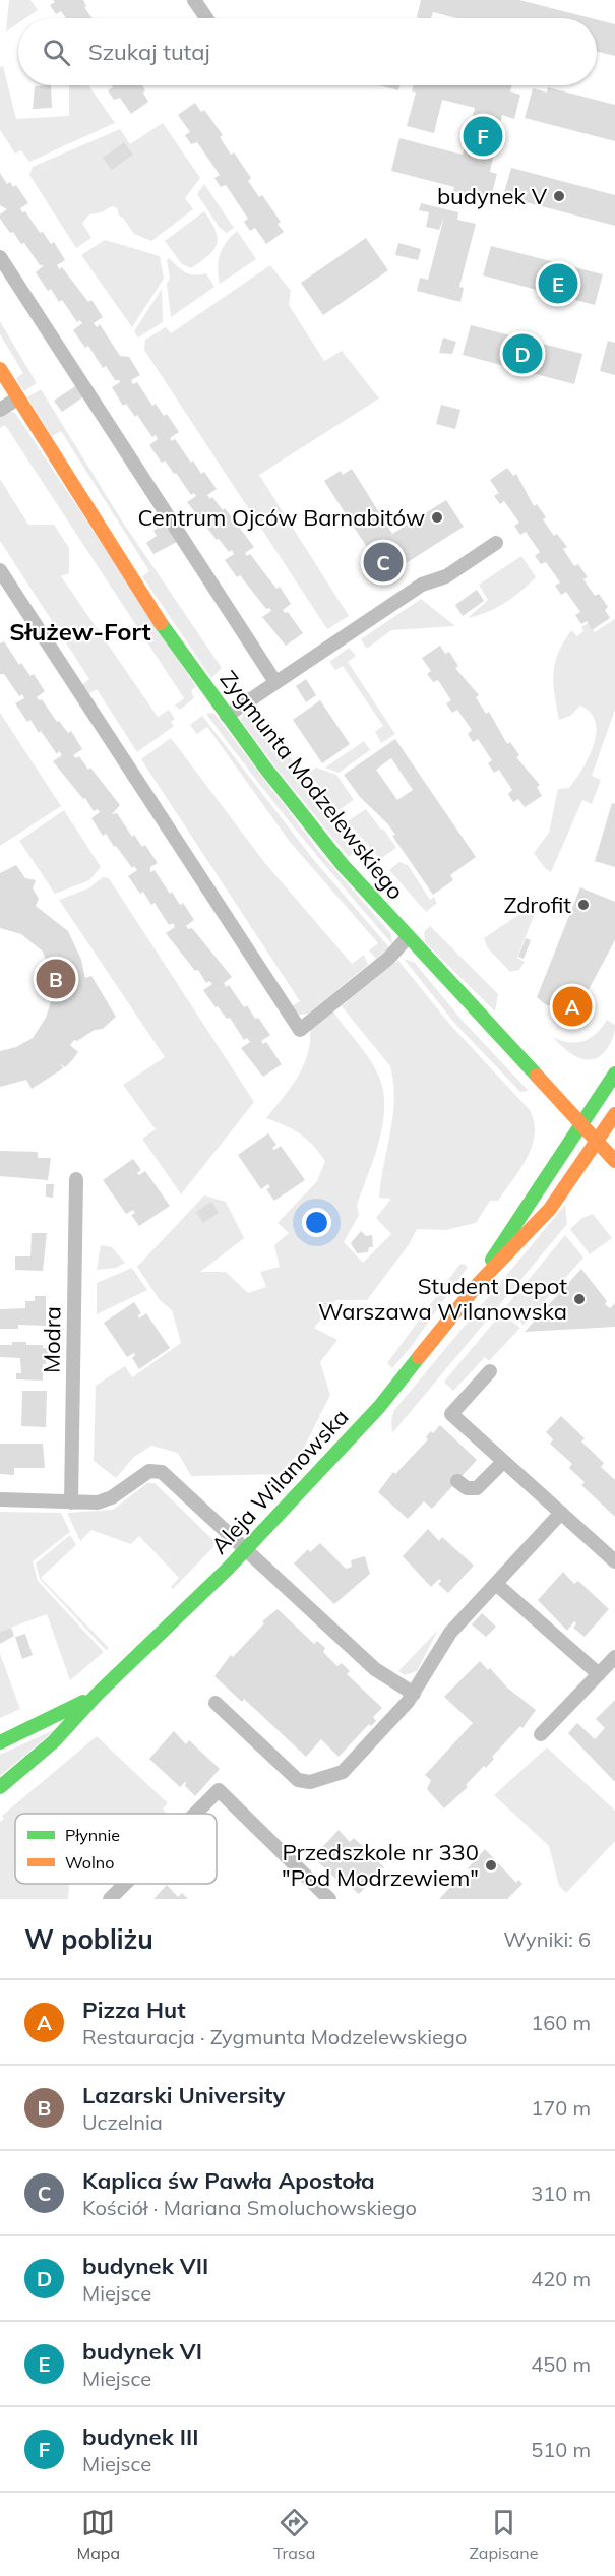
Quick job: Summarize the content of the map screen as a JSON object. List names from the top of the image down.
{
  "streets": {
    "main road": ["Zygmunta Modzelewskiego", "Aleja Wilanowska"],
    "street": ["Modra"]
  },
  "crossings": [
    ["Zygmunta Modzelewskiego", "Aleja Wilanowska"]
  ],
  "districts": ["Służew-Fort"],
  "places": [
    "budynek V",
    "Centrum Ojców Barnabitów",
    "Zdrofit",
    "Student Depot Warszawa Wilanowska",
    "Przedszkole nr 330 \"Pod Modrzewiem\""
  ],
  "legend": ["Płynnie", "Wolno"],
  "page": {
    "search": "Szukaj tutaj",
    "pins": [
      "F",
      "E",
      "D",
      "C",
      "B",
      "A"
    ],
    "heading": ["W pobliżu", "Wyniki: 6"],
    "list": [
      {
        "mark": "A",
        "name": "Pizza Hut",
        "note": "Restauracja · Zygmunta Modzelewskiego",
        "value": "160 m"
      },
      {
        "mark": "B",
        "name": "Lazarski University",
        "note": "Uczelnia",
        "value": "170 m"
      },
      {
        "mark": "C",
        "name": "Kaplica św Pawła Apostoła",
        "note": "Kościół · Mariana Smoluchowskiego",
        "value": "310 m"
      },
      {
        "mark": "D",
        "name": "budynek VII",
        "note": "Miejsce",
        "value": "420 m"
      },
      {
        "mark": "E",
        "name": "budynek VI",
        "note": "Miejsce",
        "value": "450 m"
      },
      {
        "mark": "F",
        "name": "budynek III",
        "note": "Miejsce",
        "value": "510 m"
      }
    ],
    "nav": ["Mapa", "Trasa", "Zapisane"]
  }
}
